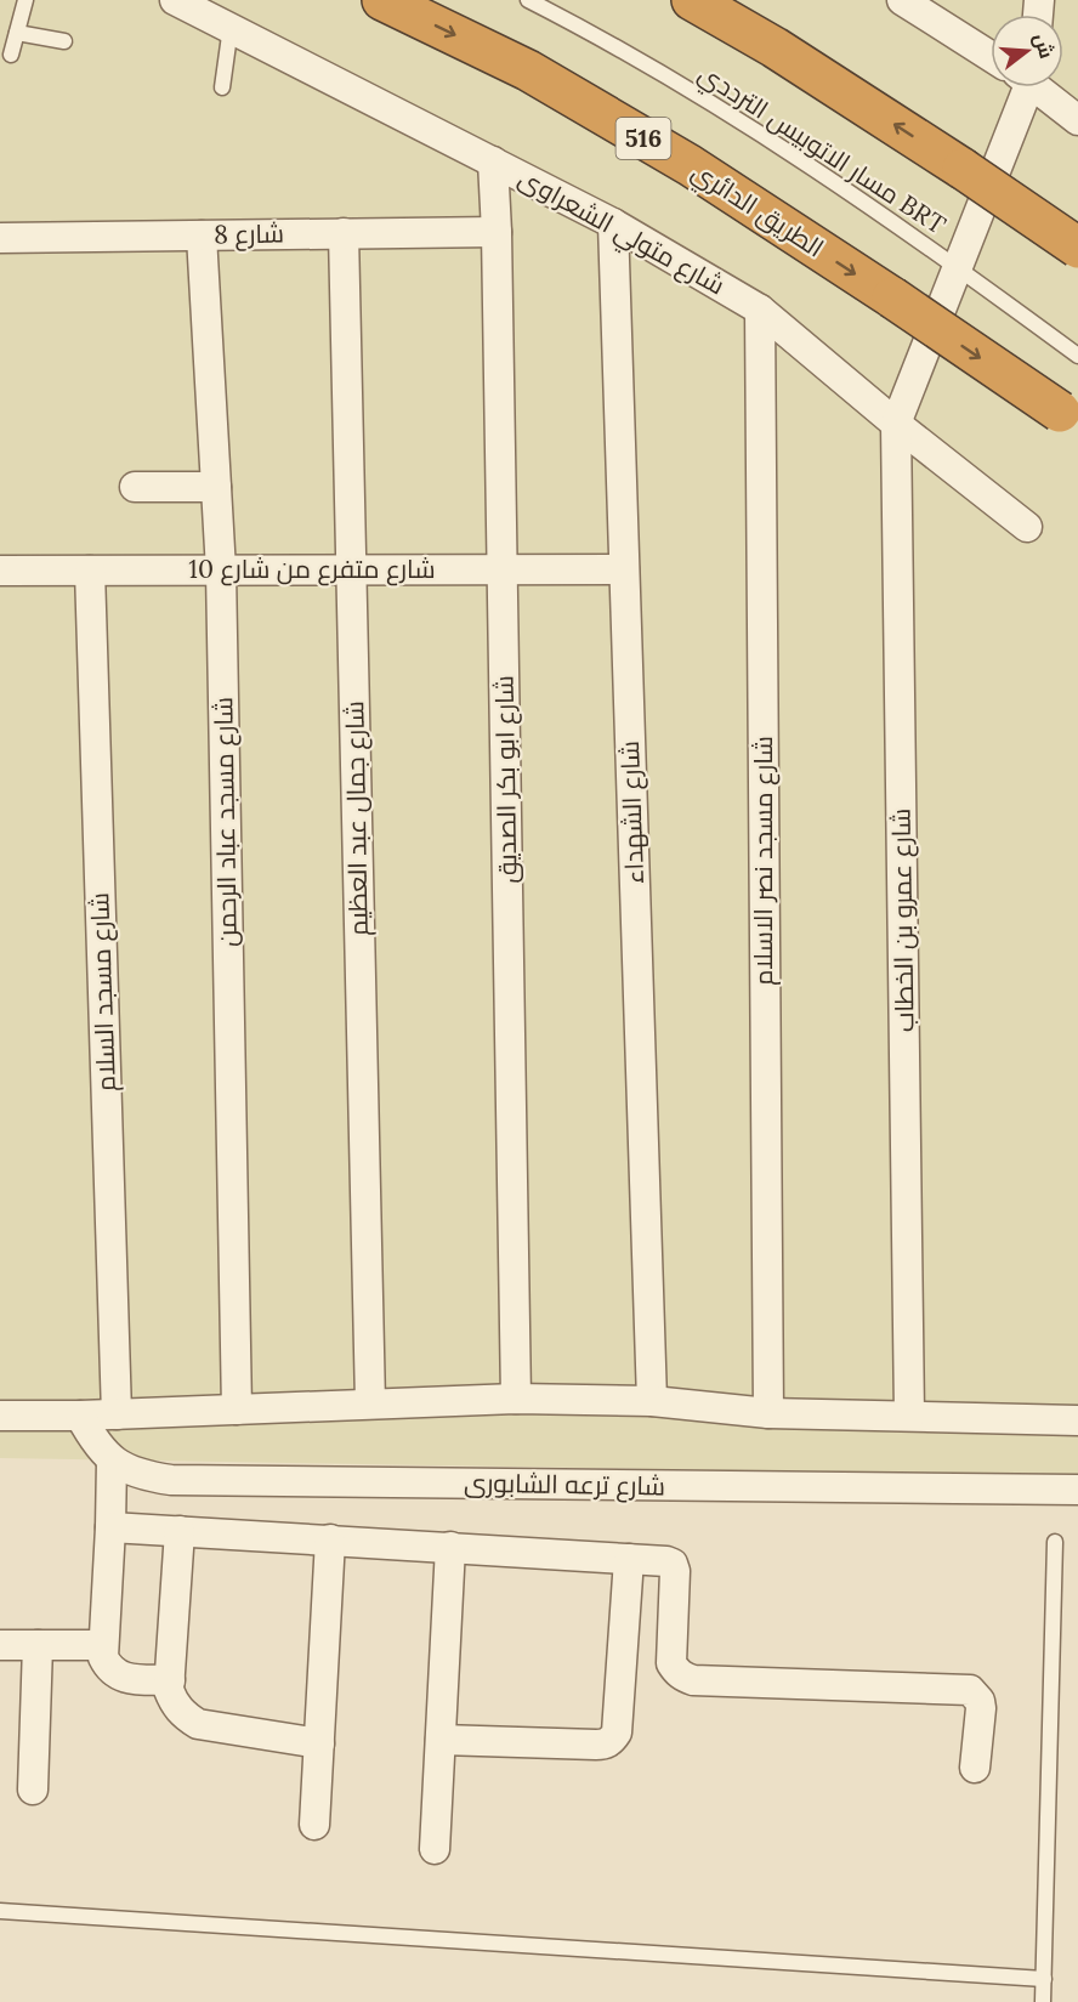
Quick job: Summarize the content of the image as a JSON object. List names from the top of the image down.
{
  "streets": {
    "highway": ["516", "الطريق الدائري"],
    "street": [
      "شارع متولي الشعراوى",
      "شارع 8",
      "شارع متفرع من شارع 10",
      "شارع ابو بكر الصديق",
      "شارع الشهداء",
      "شارع جمال عبد العظيم",
      "شارع مسجد عباد الرحمن",
      "شارع مسجد نصر الاسلام",
      "شارع عمرو بن الخطاب",
      "شارع مسجد السلام",
      "شارع ترعه الشابورى"
    ],
    "lane": ["مسار الاتوبيس الترددي BRT"]
  },
  "crossings": [
    ["شارع متولي الشعراوى", "شارع ابو بكر الصديق"],
    ["شارع متولي الشعراوى", "شارع الشهداء"],
    ["شارع متولي الشعراوى", "شارع مسجد نصر الاسلام"],
    ["شارع متولي الشعراوى", "شارع عمرو بن الخطاب"],
    ["شارع 8", "شارع ابو بكر الصديق"],
    ["شارع 8", "شارع جمال عبد العظيم"],
    ["شارع 8", "شارع مسجد عباد الرحمن"],
    ["شارع متفرع من شارع 10", "شارع ابو بكر الصديق"],
    ["شارع متفرع من شارع 10", "شارع الشهداء"],
    ["شارع متفرع من شارع 10", "شارع جمال عبد العظيم"],
    ["شارع متفرع من شارع 10", "شارع مسجد عباد الرحمن"],
    ["شارع متفرع من شارع 10", "شارع مسجد السلام"]
  ],
  "north": "right"
}
